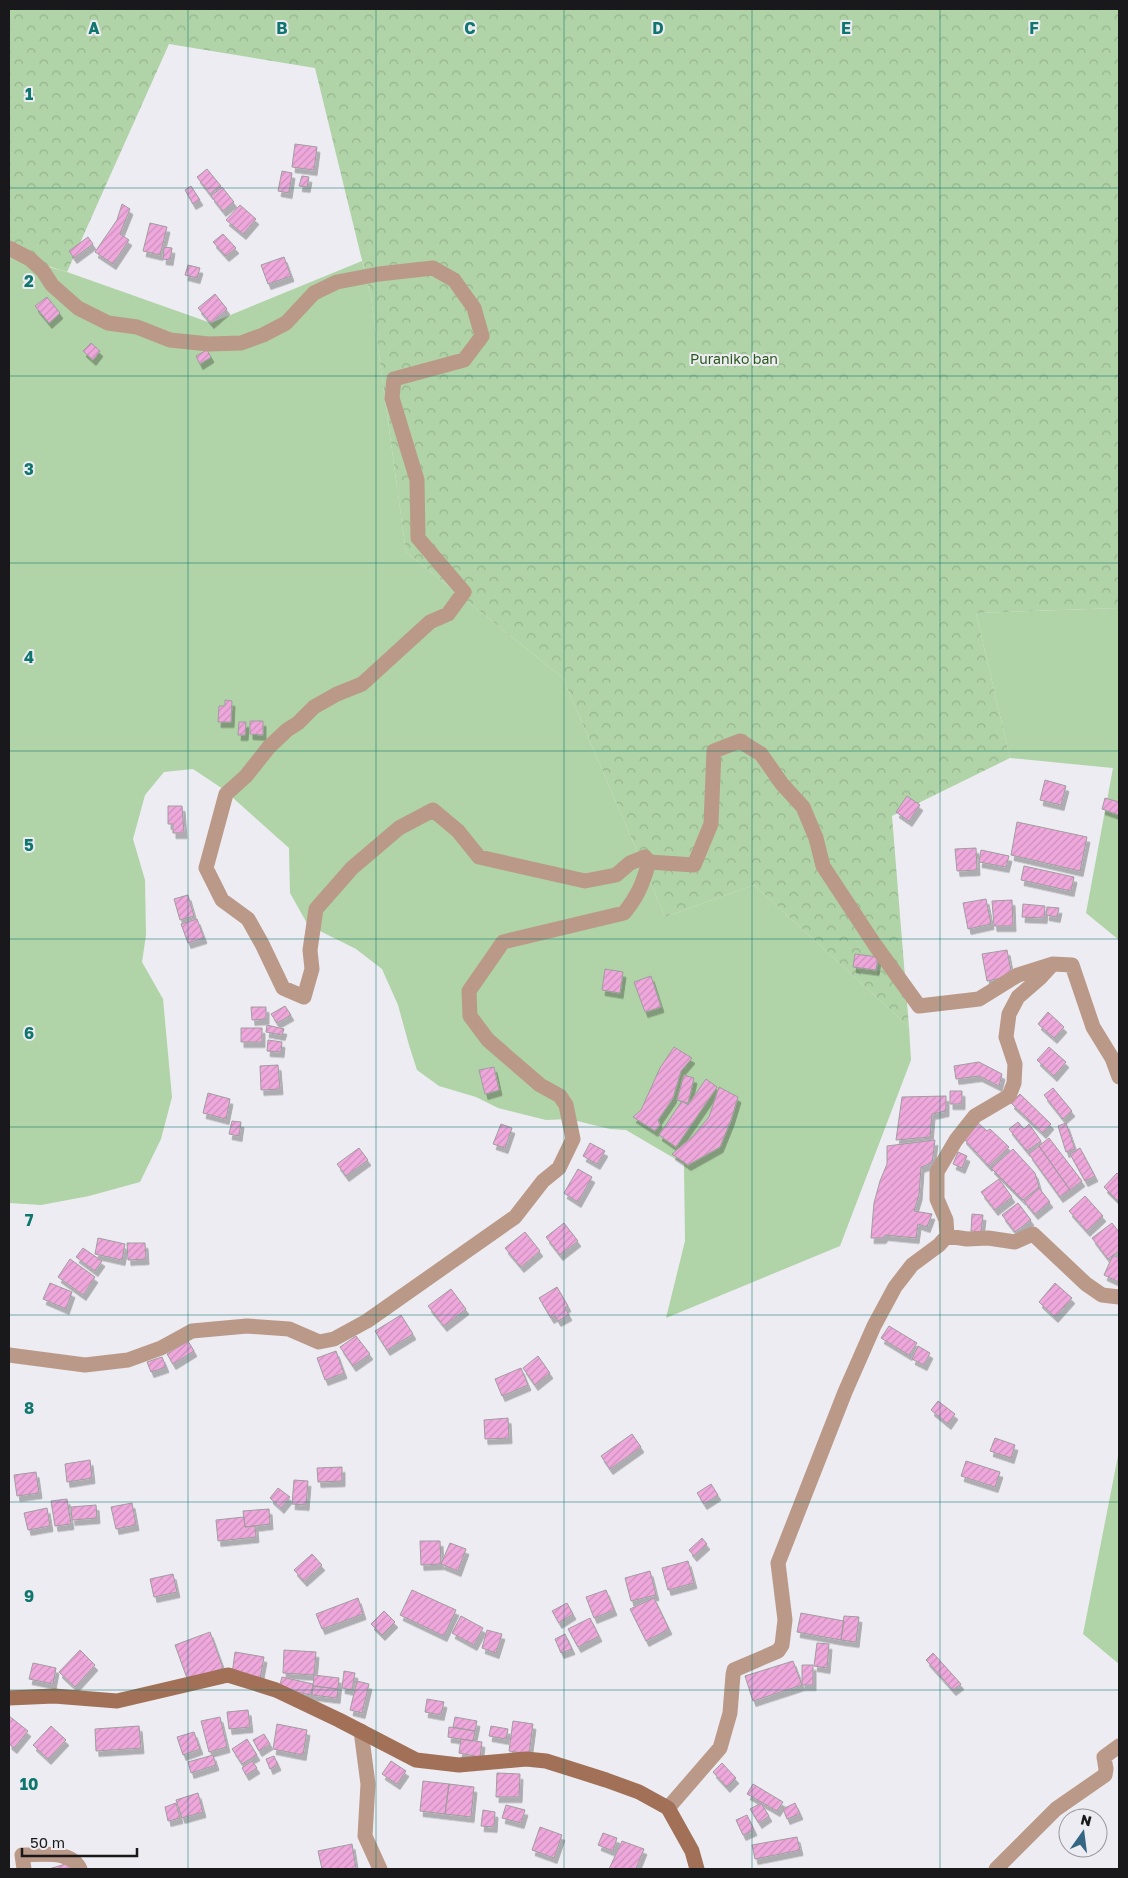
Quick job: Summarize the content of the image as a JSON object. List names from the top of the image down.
{
  "parks": ["Puraniko ban"],
  "scale_bar": "50 m",
  "north": "top",
  "grid": {
    "columns": [
      "A",
      "B",
      "C",
      "D",
      "E",
      "F"
    ],
    "rows": [
      "1",
      "2",
      "3",
      "4",
      "5",
      "6",
      "7",
      "8",
      "9",
      "10"
    ]
  }
}
